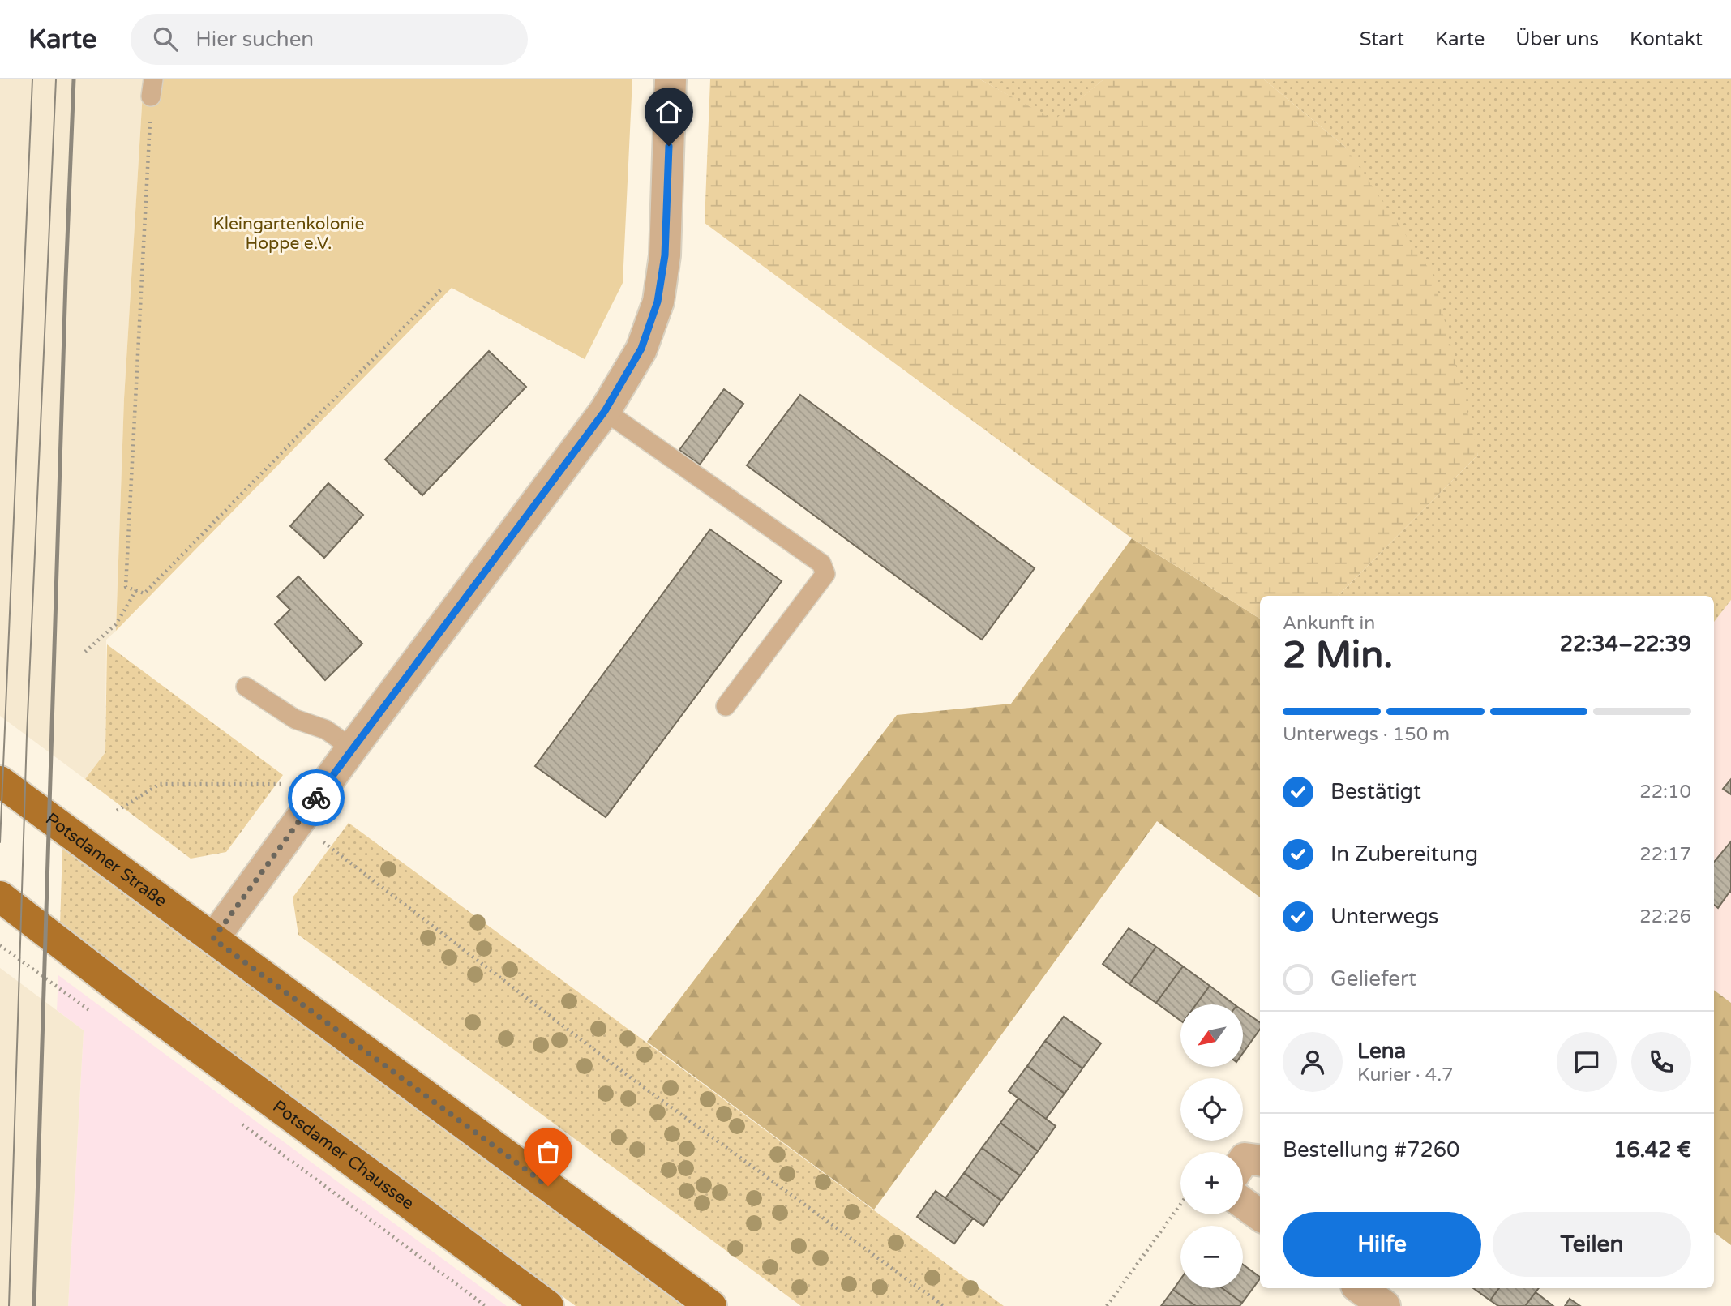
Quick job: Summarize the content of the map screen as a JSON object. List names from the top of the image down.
{
  "streets": {
    "main road": ["Potsdamer Straße", "Potsdamer Chaussee"]
  },
  "parks": ["Kleingartenkolonie Hoppe e.V."],
  "north": "bottom left",
  "page": {
    "header": "Karte",
    "search": "Hier suchen",
    "nav": [
      "Start",
      "Karte",
      "Über uns",
      "Kontakt"
    ],
    "heading": ["2 Min.", "Ankunft in", "22:34–22:39"],
    "panel": [
      "Lena",
      "Kurier · 4.7",
      "Bestellung #7260",
      "16.42 €"
    ],
    "bar": "Unterwegs · 150 m",
    "list": [
      ["Bestätigt", "22:10"],
      ["In Zubereitung", "22:17"],
      ["Unterwegs", "22:26"],
      "Geliefert"
    ],
    "map_buttons": ["+", "−"],
    "buttons": ["Hilfe", "Teilen"]
  }
}
